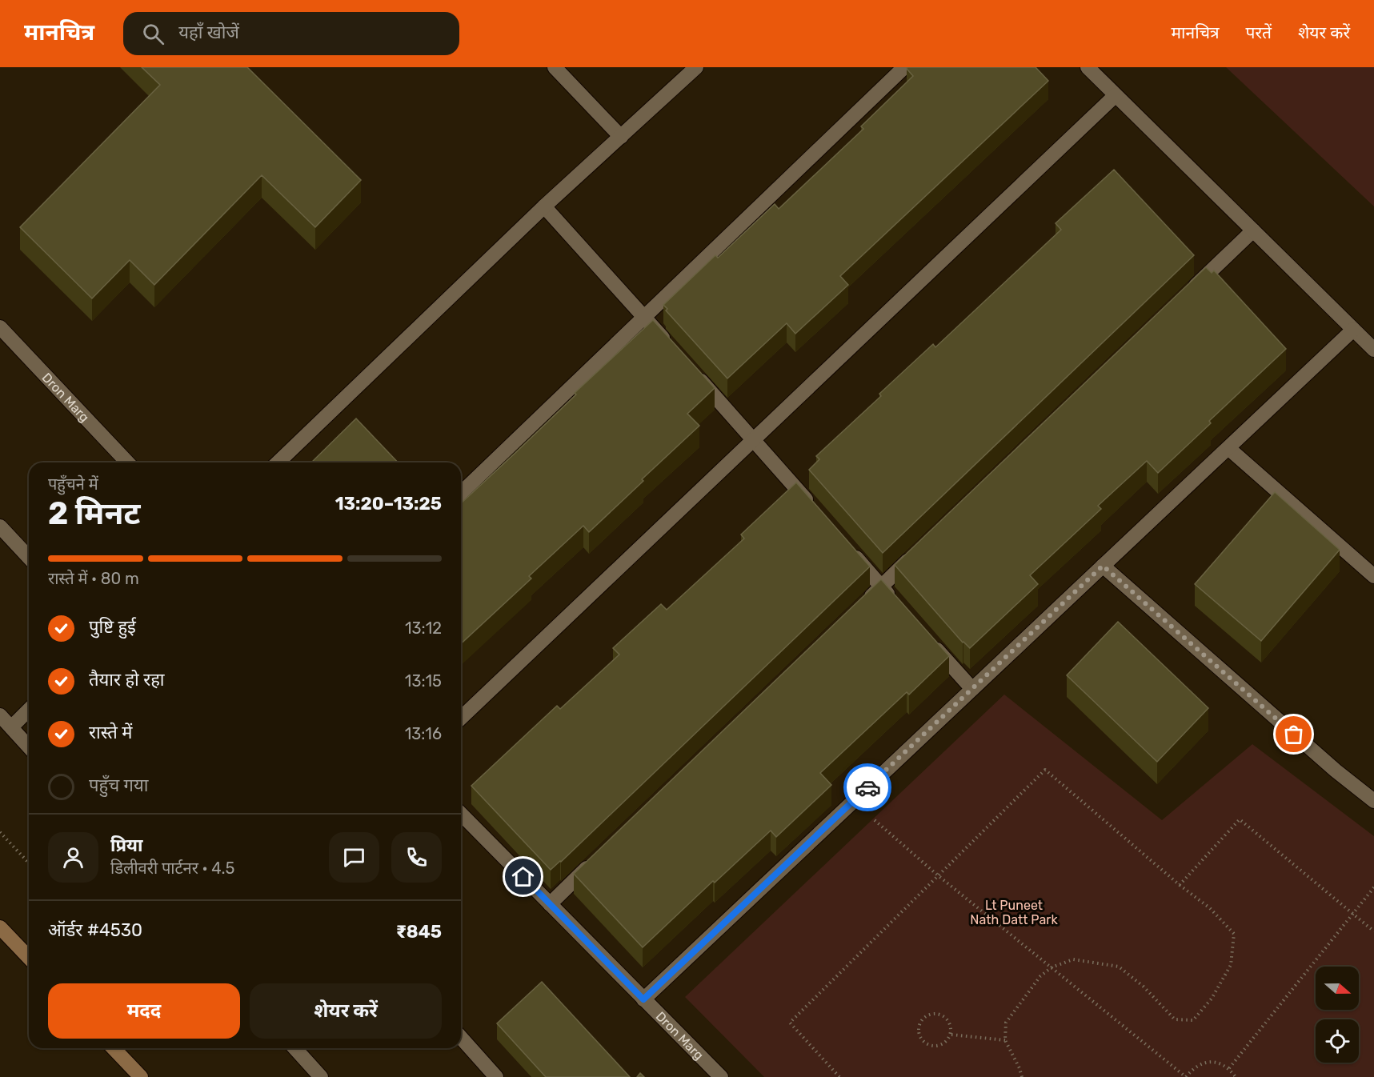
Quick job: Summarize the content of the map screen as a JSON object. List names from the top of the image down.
{
  "streets": {
    "street": ["Dron Marg"]
  },
  "parks": ["Lt Puneet Nath Datt Park"],
  "north": "right",
  "page": {
    "header": "मानचित्र",
    "search": "यहाँ खोजें",
    "nav": ["मानचित्र", "परतें", "शेयर करें"],
    "heading": ["2 मिनट", "पहुँचने में", "13:20–13:25"],
    "panel": [
      "प्रिया",
      "डिलीवरी पार्टनर · 4.5",
      "ऑर्डर #4530",
      "₹845"
    ],
    "bar": "रास्ते में · 80 m",
    "list": [
      ["पुष्टि हुई", "13:12"],
      ["तैयार हो रहा", "13:15"],
      ["रास्ते में", "13:16"],
      "पहुँच गया"
    ],
    "buttons": ["मदद", "शेयर करें"]
  }
}
